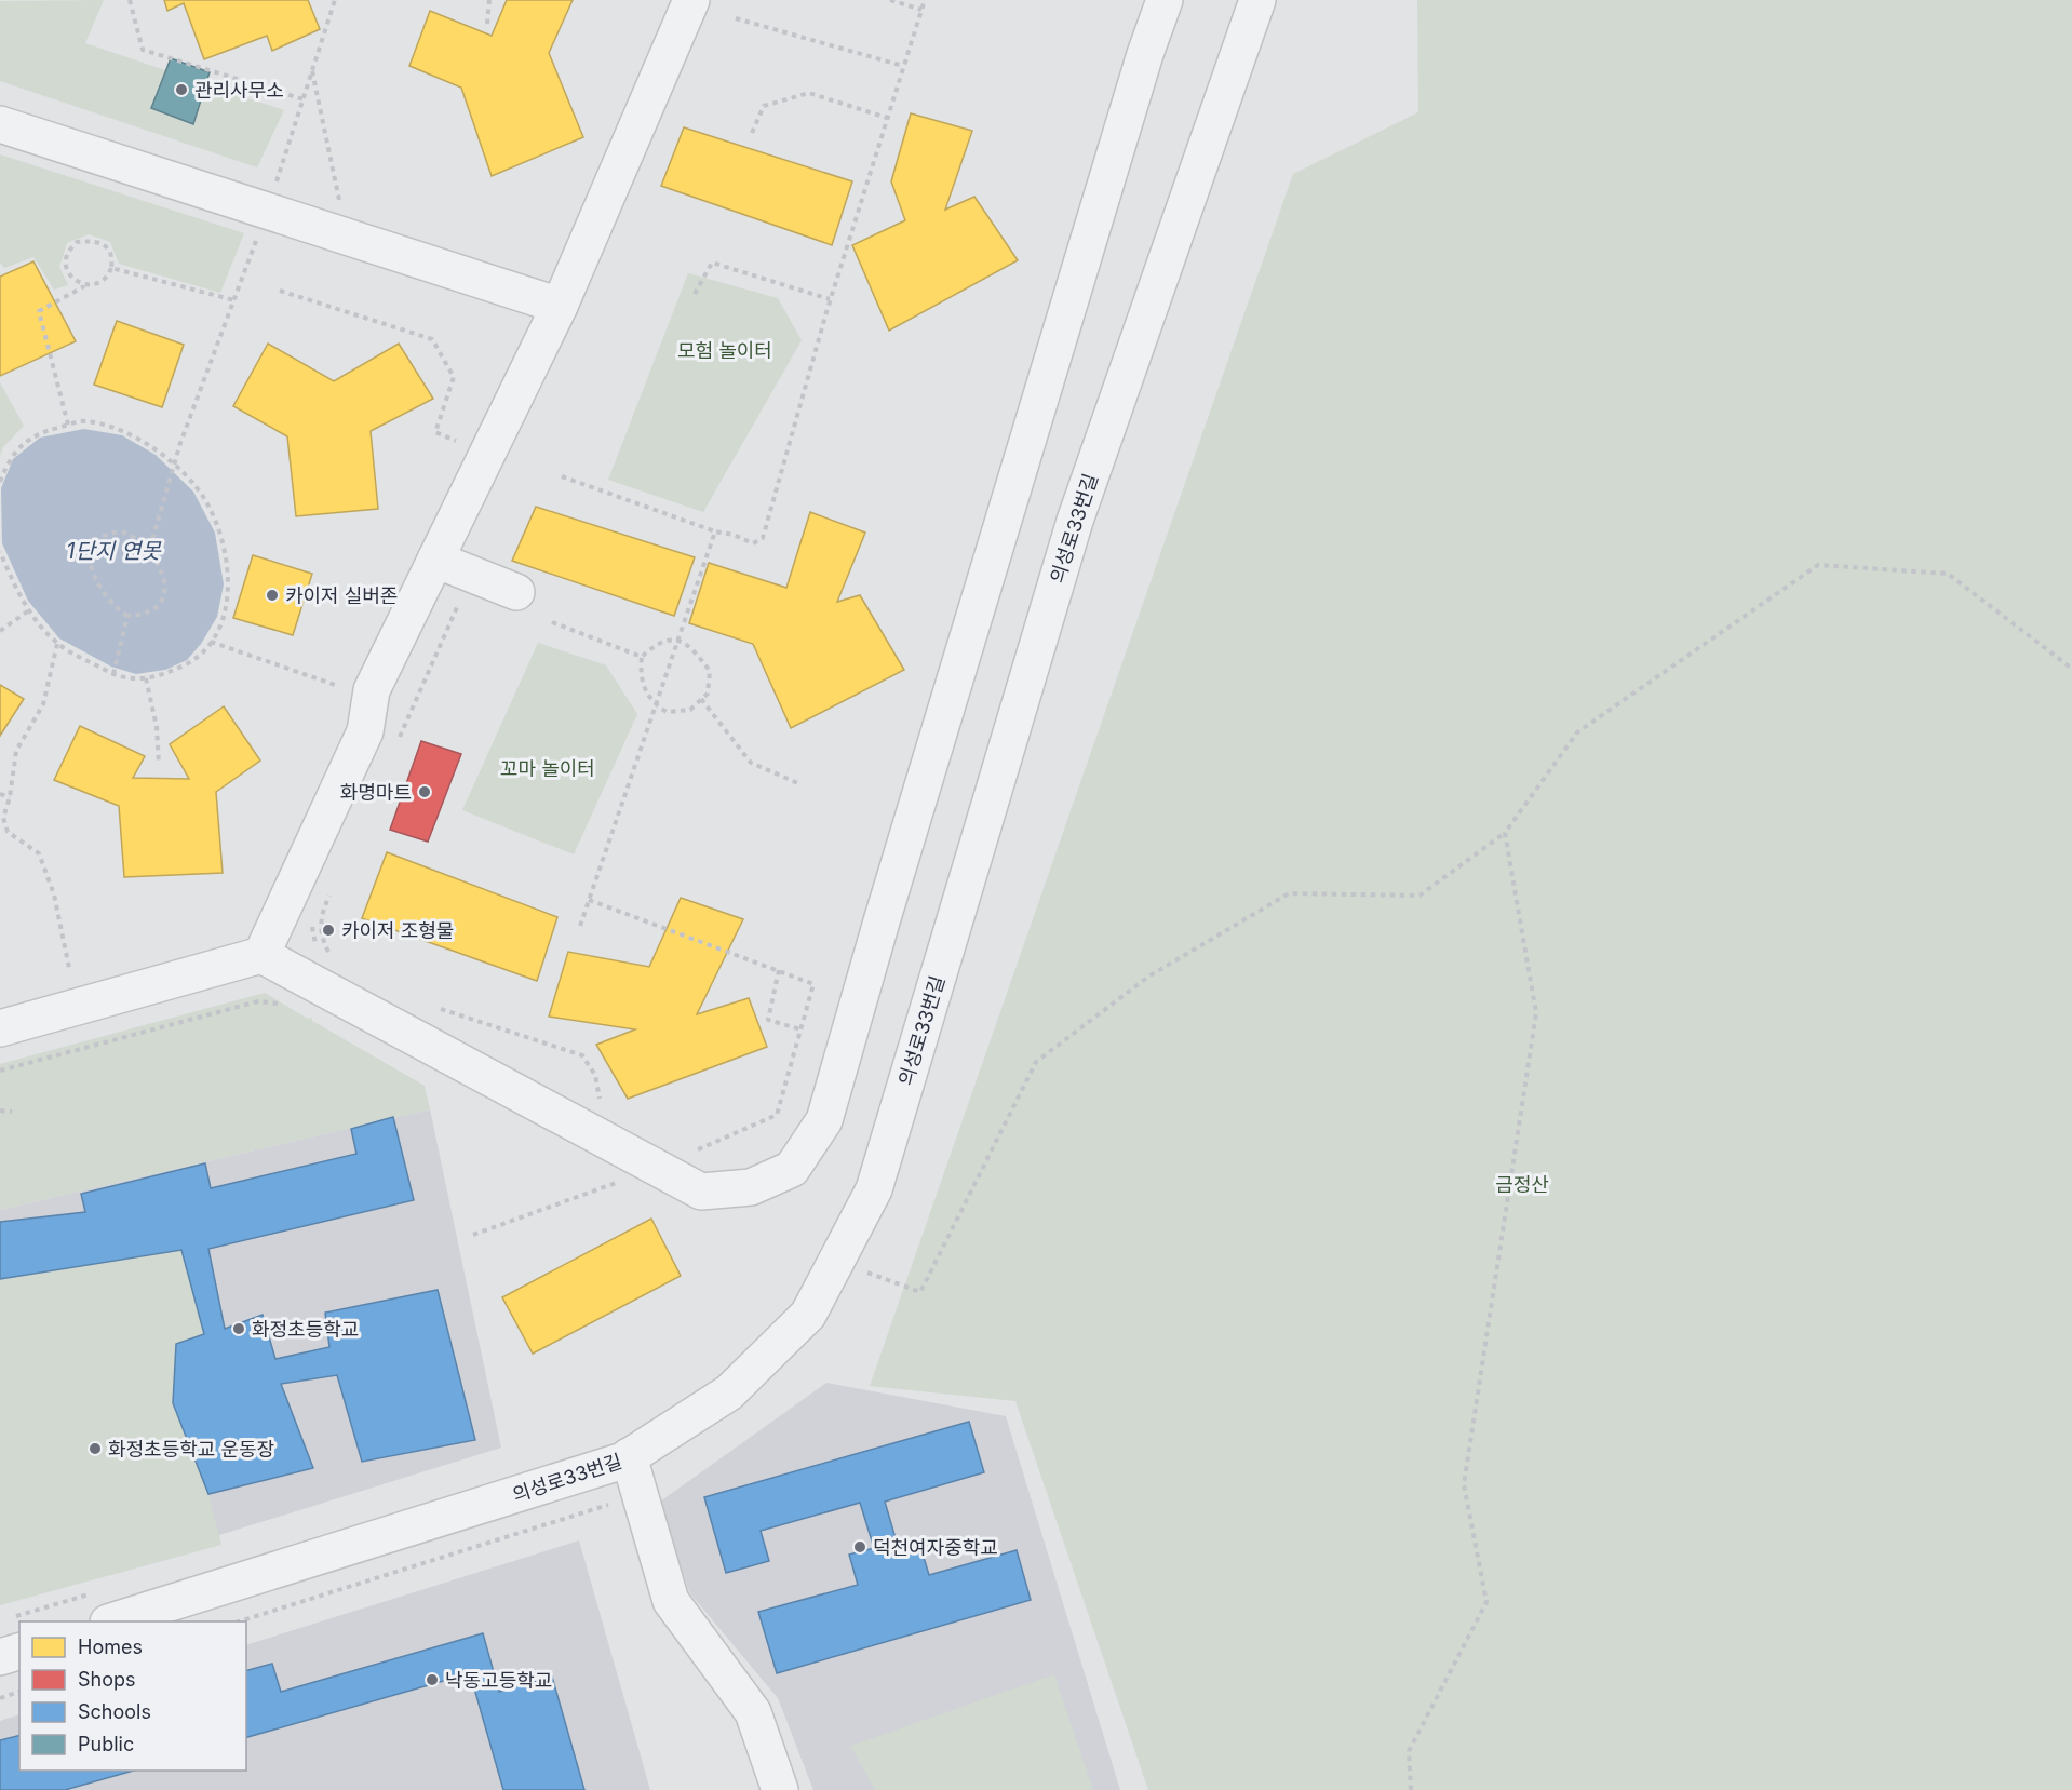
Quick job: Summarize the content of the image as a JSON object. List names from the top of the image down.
{
  "streets": {
    "street": ["의성로33번길"]
  },
  "water": ["1단지 연못"],
  "parks": ["모험 놀이터", "꼬마 놀이터", "금정산"],
  "places": [
    "관리사무소",
    "카이저 실버존",
    "화명마트",
    "카이저 조형물",
    "화정초등학교",
    "화정초등학교 운동장",
    "덕천여자중학교",
    "낙동고등학교"
  ],
  "legend": [
    "Homes",
    "Shops",
    "Schools",
    "Public"
  ]
}
